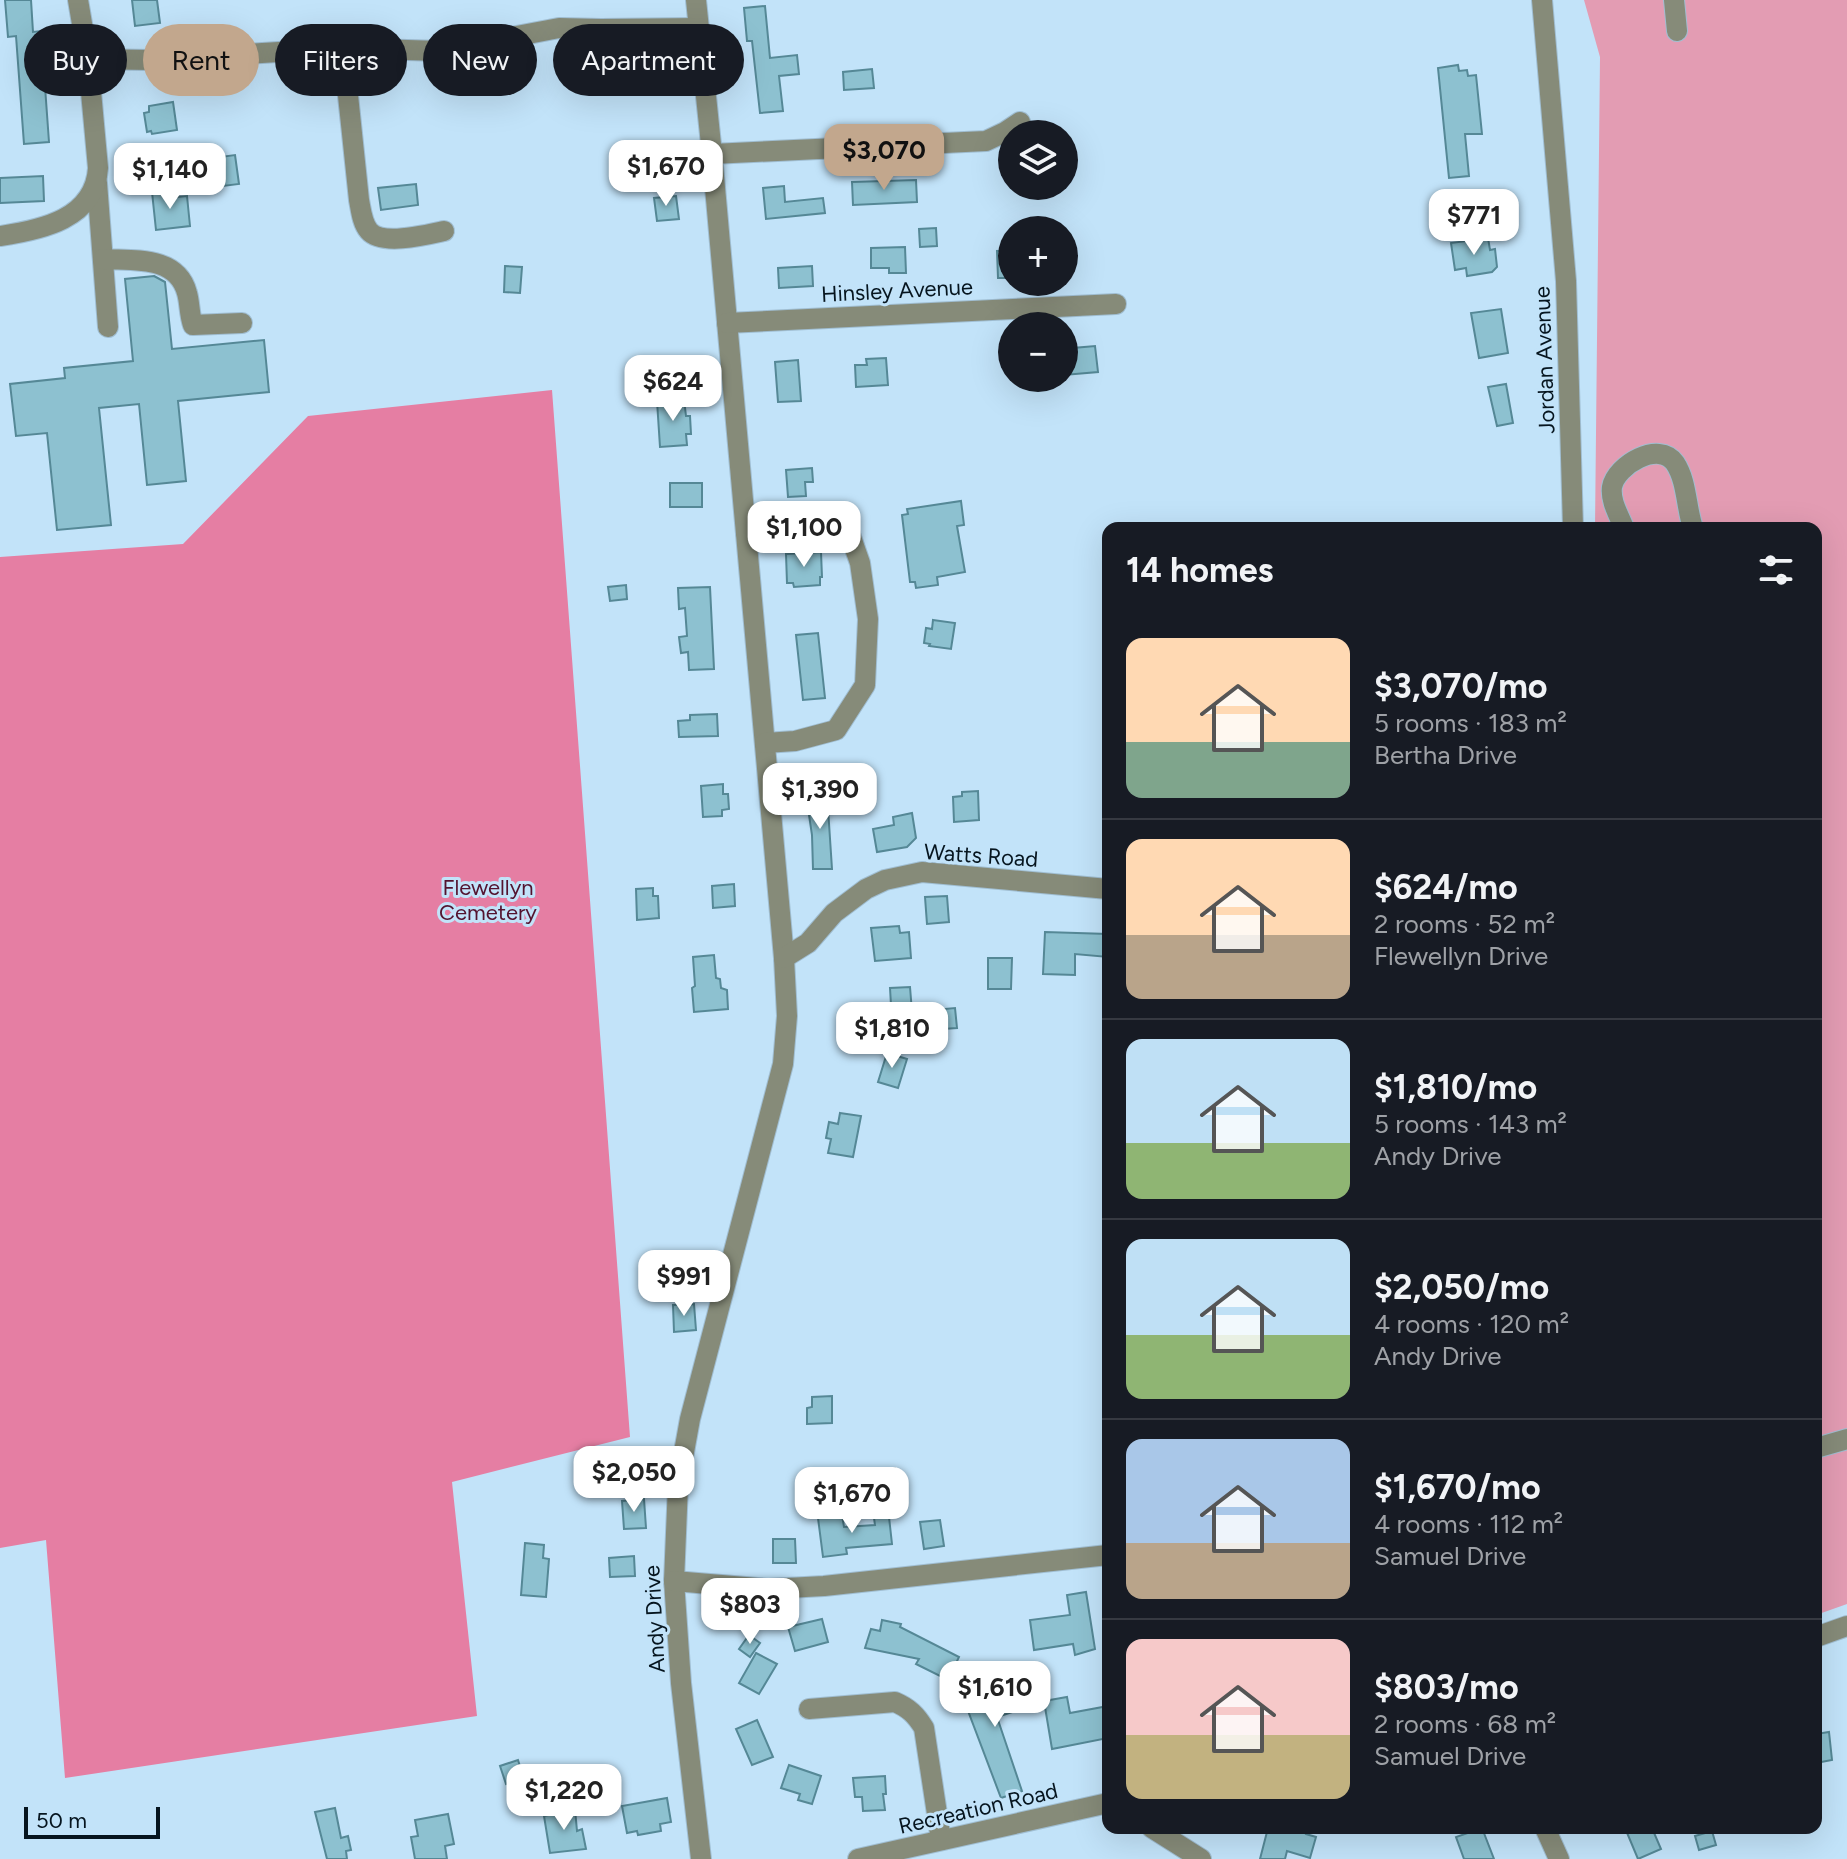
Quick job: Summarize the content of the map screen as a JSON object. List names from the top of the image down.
{
  "streets": {
    "street": [
      "Hinsley Avenue",
      "Jordan Avenue",
      "Watts Road",
      "Andy Drive",
      "Recreation Road"
    ]
  },
  "crossings": [
    ["Hinsley Avenue", "Andy Drive"],
    ["Watts Road", "Andy Drive"]
  ],
  "parks": ["Flewellyn Cemetery"],
  "scale_bar": "50 m",
  "page": {
    "chip": [
      "Buy",
      "Rent",
      "Filters",
      "New",
      "Apartment"
    ],
    "map_buttons": ["+", "−"],
    "price": [
      "$3,070",
      "$1,670",
      "$1,140",
      "$771",
      "$624",
      "$1,100",
      "$1,390",
      "$1,810",
      "$991",
      "$2,050",
      "$1,670",
      "$803",
      "$1,610",
      "$1,220"
    ],
    "heading": "14 homes",
    "list": [
      {
        "name": "$3,070/mo",
        "note": "5 rooms · 183 m² · Bertha Drive"
      },
      {
        "name": "$624/mo",
        "note": "2 rooms · 52 m² · Flewellyn Drive"
      },
      {
        "name": "$1,810/mo",
        "note": "5 rooms · 143 m² · Andy Drive"
      },
      {
        "name": "$2,050/mo",
        "note": "4 rooms · 120 m² · Andy Drive"
      },
      {
        "name": "$1,670/mo",
        "note": "4 rooms · 112 m² · Samuel Drive"
      },
      {
        "name": "$803/mo",
        "note": "2 rooms · 68 m² · Samuel Drive"
      }
    ],
    "scale": "50 m"
  }
}
